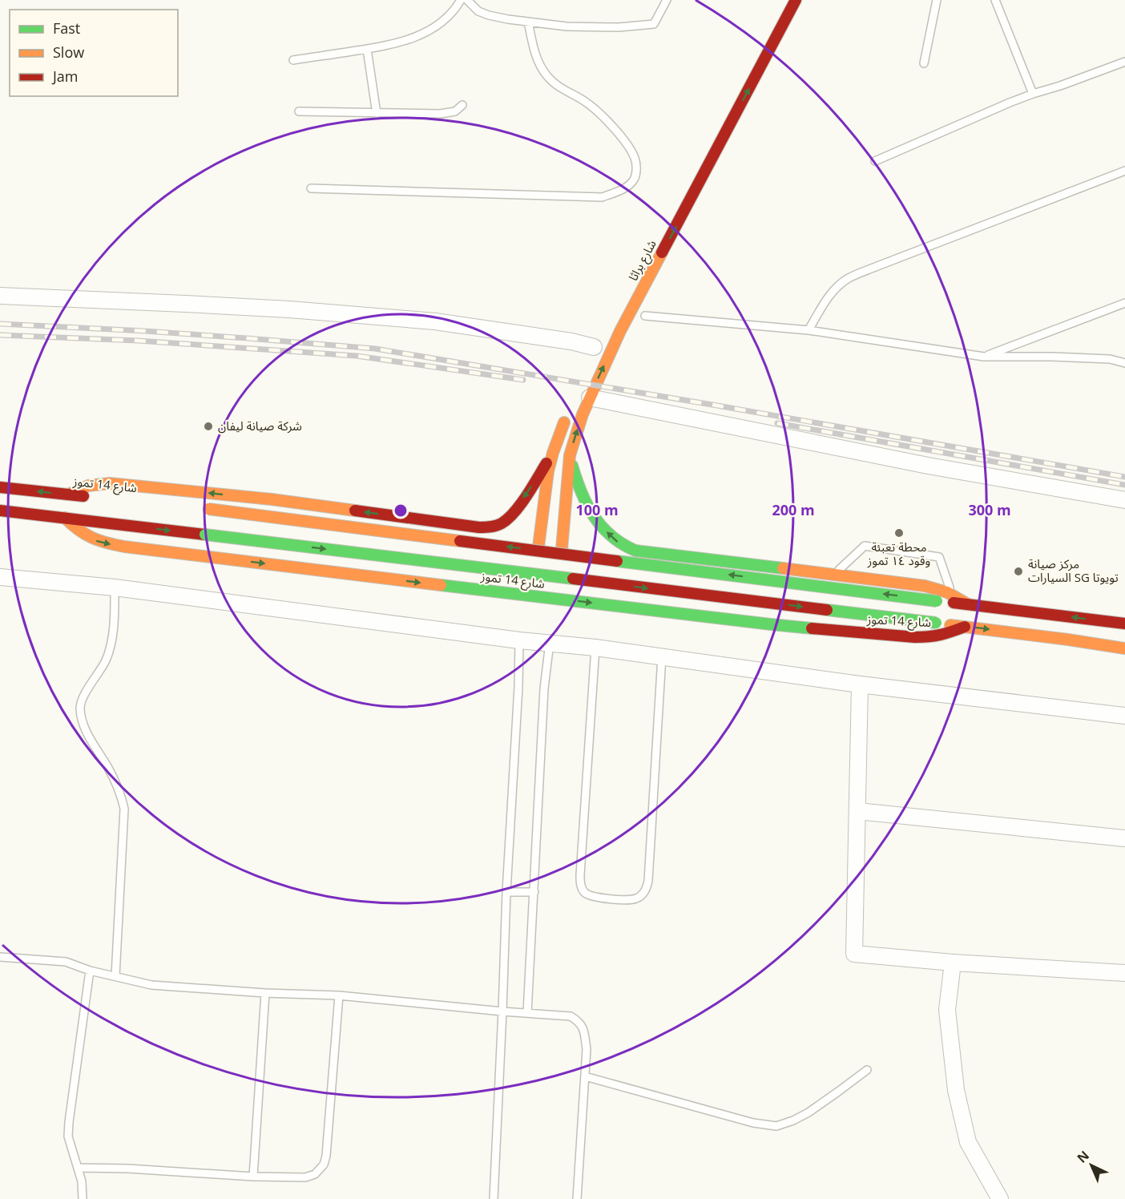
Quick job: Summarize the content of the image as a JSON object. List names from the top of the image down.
{
  "streets": {
    "main road": ["شارع براثا", "شارع 14 تموز"]
  },
  "one_way": ["شارع براثا"],
  "places": ["شركة صيانة ليفان", "محطة تعبئة وقود ١٤ تموز", "مركز صيانة السيارات SG تويوتا"],
  "legend": ["Fast", "Slow", "Jam"],
  "north": "top left",
  "rings": ["100 m", "200 m", "300 m"]
}
